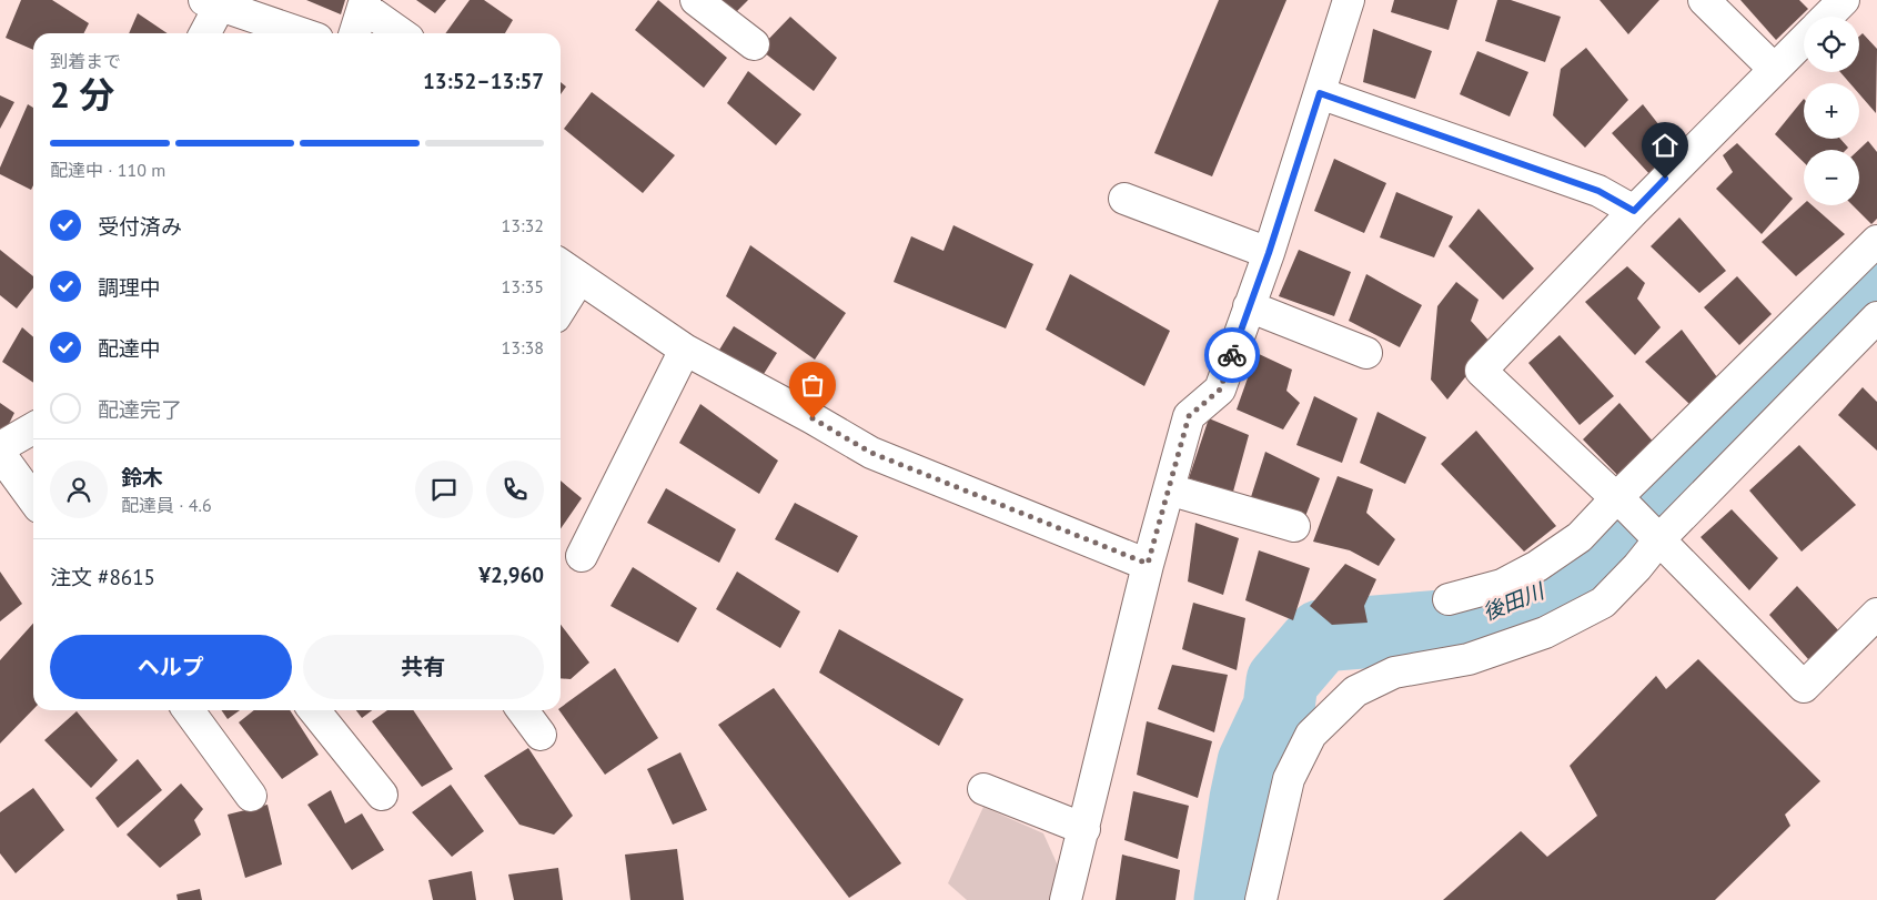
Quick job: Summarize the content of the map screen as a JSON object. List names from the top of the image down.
{
  "water": ["後田川"],
  "page": {
    "map_buttons": ["+", "−"],
    "heading": ["2 分", "到着まで", "13:52–13:57"],
    "panel": [
      "鈴木",
      "配達員 · 4.6",
      "注文 #8615",
      "¥2,960"
    ],
    "bar": "配達中 · 110 m",
    "list": [
      ["受付済み", "13:32"],
      ["調理中", "13:35"],
      ["配達中", "13:38"],
      "配達完了"
    ],
    "buttons": ["ヘルプ", "共有"]
  }
}
